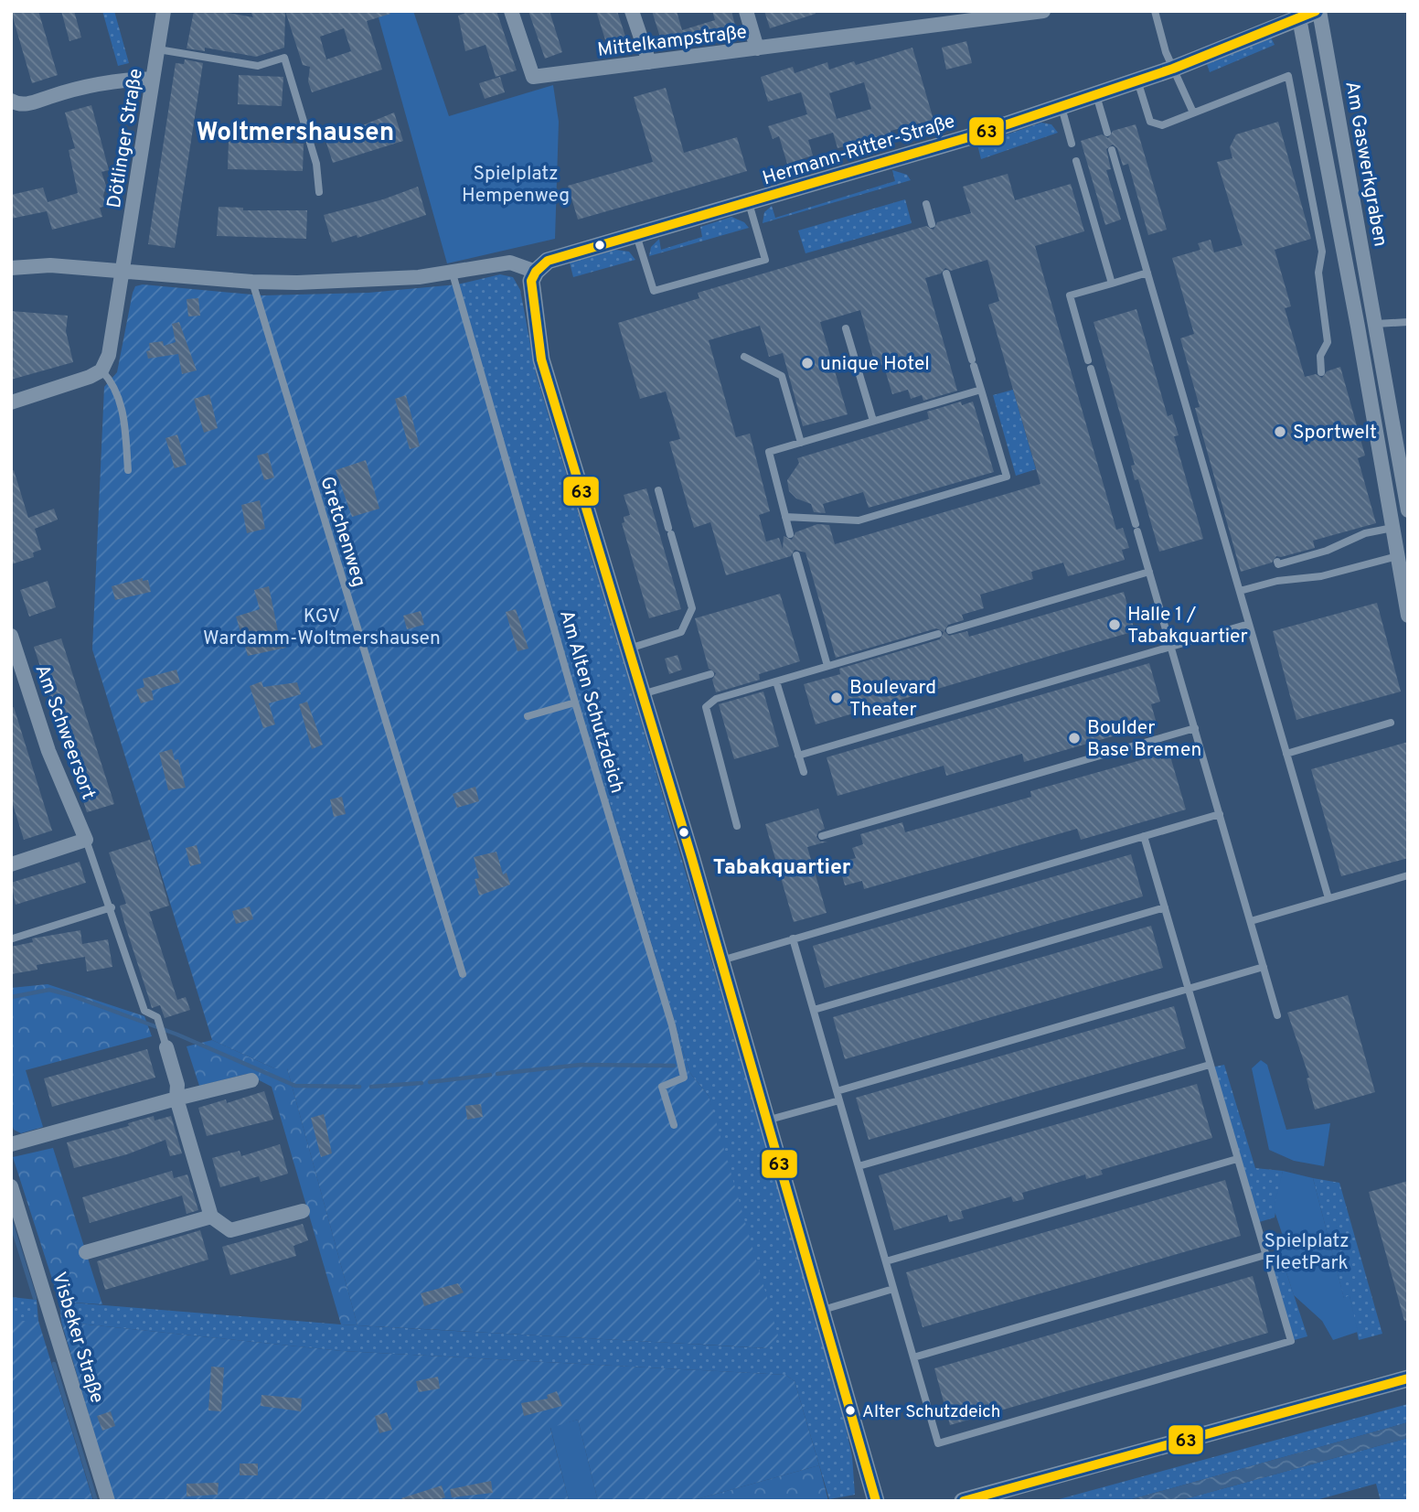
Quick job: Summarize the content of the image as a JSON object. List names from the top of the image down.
{
  "streets": {
    "street": [
      "Mittelkampstraße",
      "Dötlinger Straße",
      "Hermann-Ritter-Straße",
      "Am Gaswerkgraben",
      "Am Schweersort",
      "Visbeker Straße"
    ],
    "lane": ["Gretchenweg", "Am Alten Schutzdeich"]
  },
  "crossings": [
    ["Hermann-Ritter-Straße", "Am Gaswerkgraben"]
  ],
  "districts": ["Woltmershausen", "Tabakquartier"],
  "parks": ["Spielplatz Hempenweg", "KGV Wardamm-Woltmershausen", "Spielplatz FleetPark"],
  "places": [
    "unique Hotel",
    "Sportwelt",
    "Halle 1 / Tabakquartier",
    "Boulevard Theater",
    "Boulder Base Bremen",
    "Alter Schutzdeich"
  ],
  "lines": ["transit line 63"]
}
